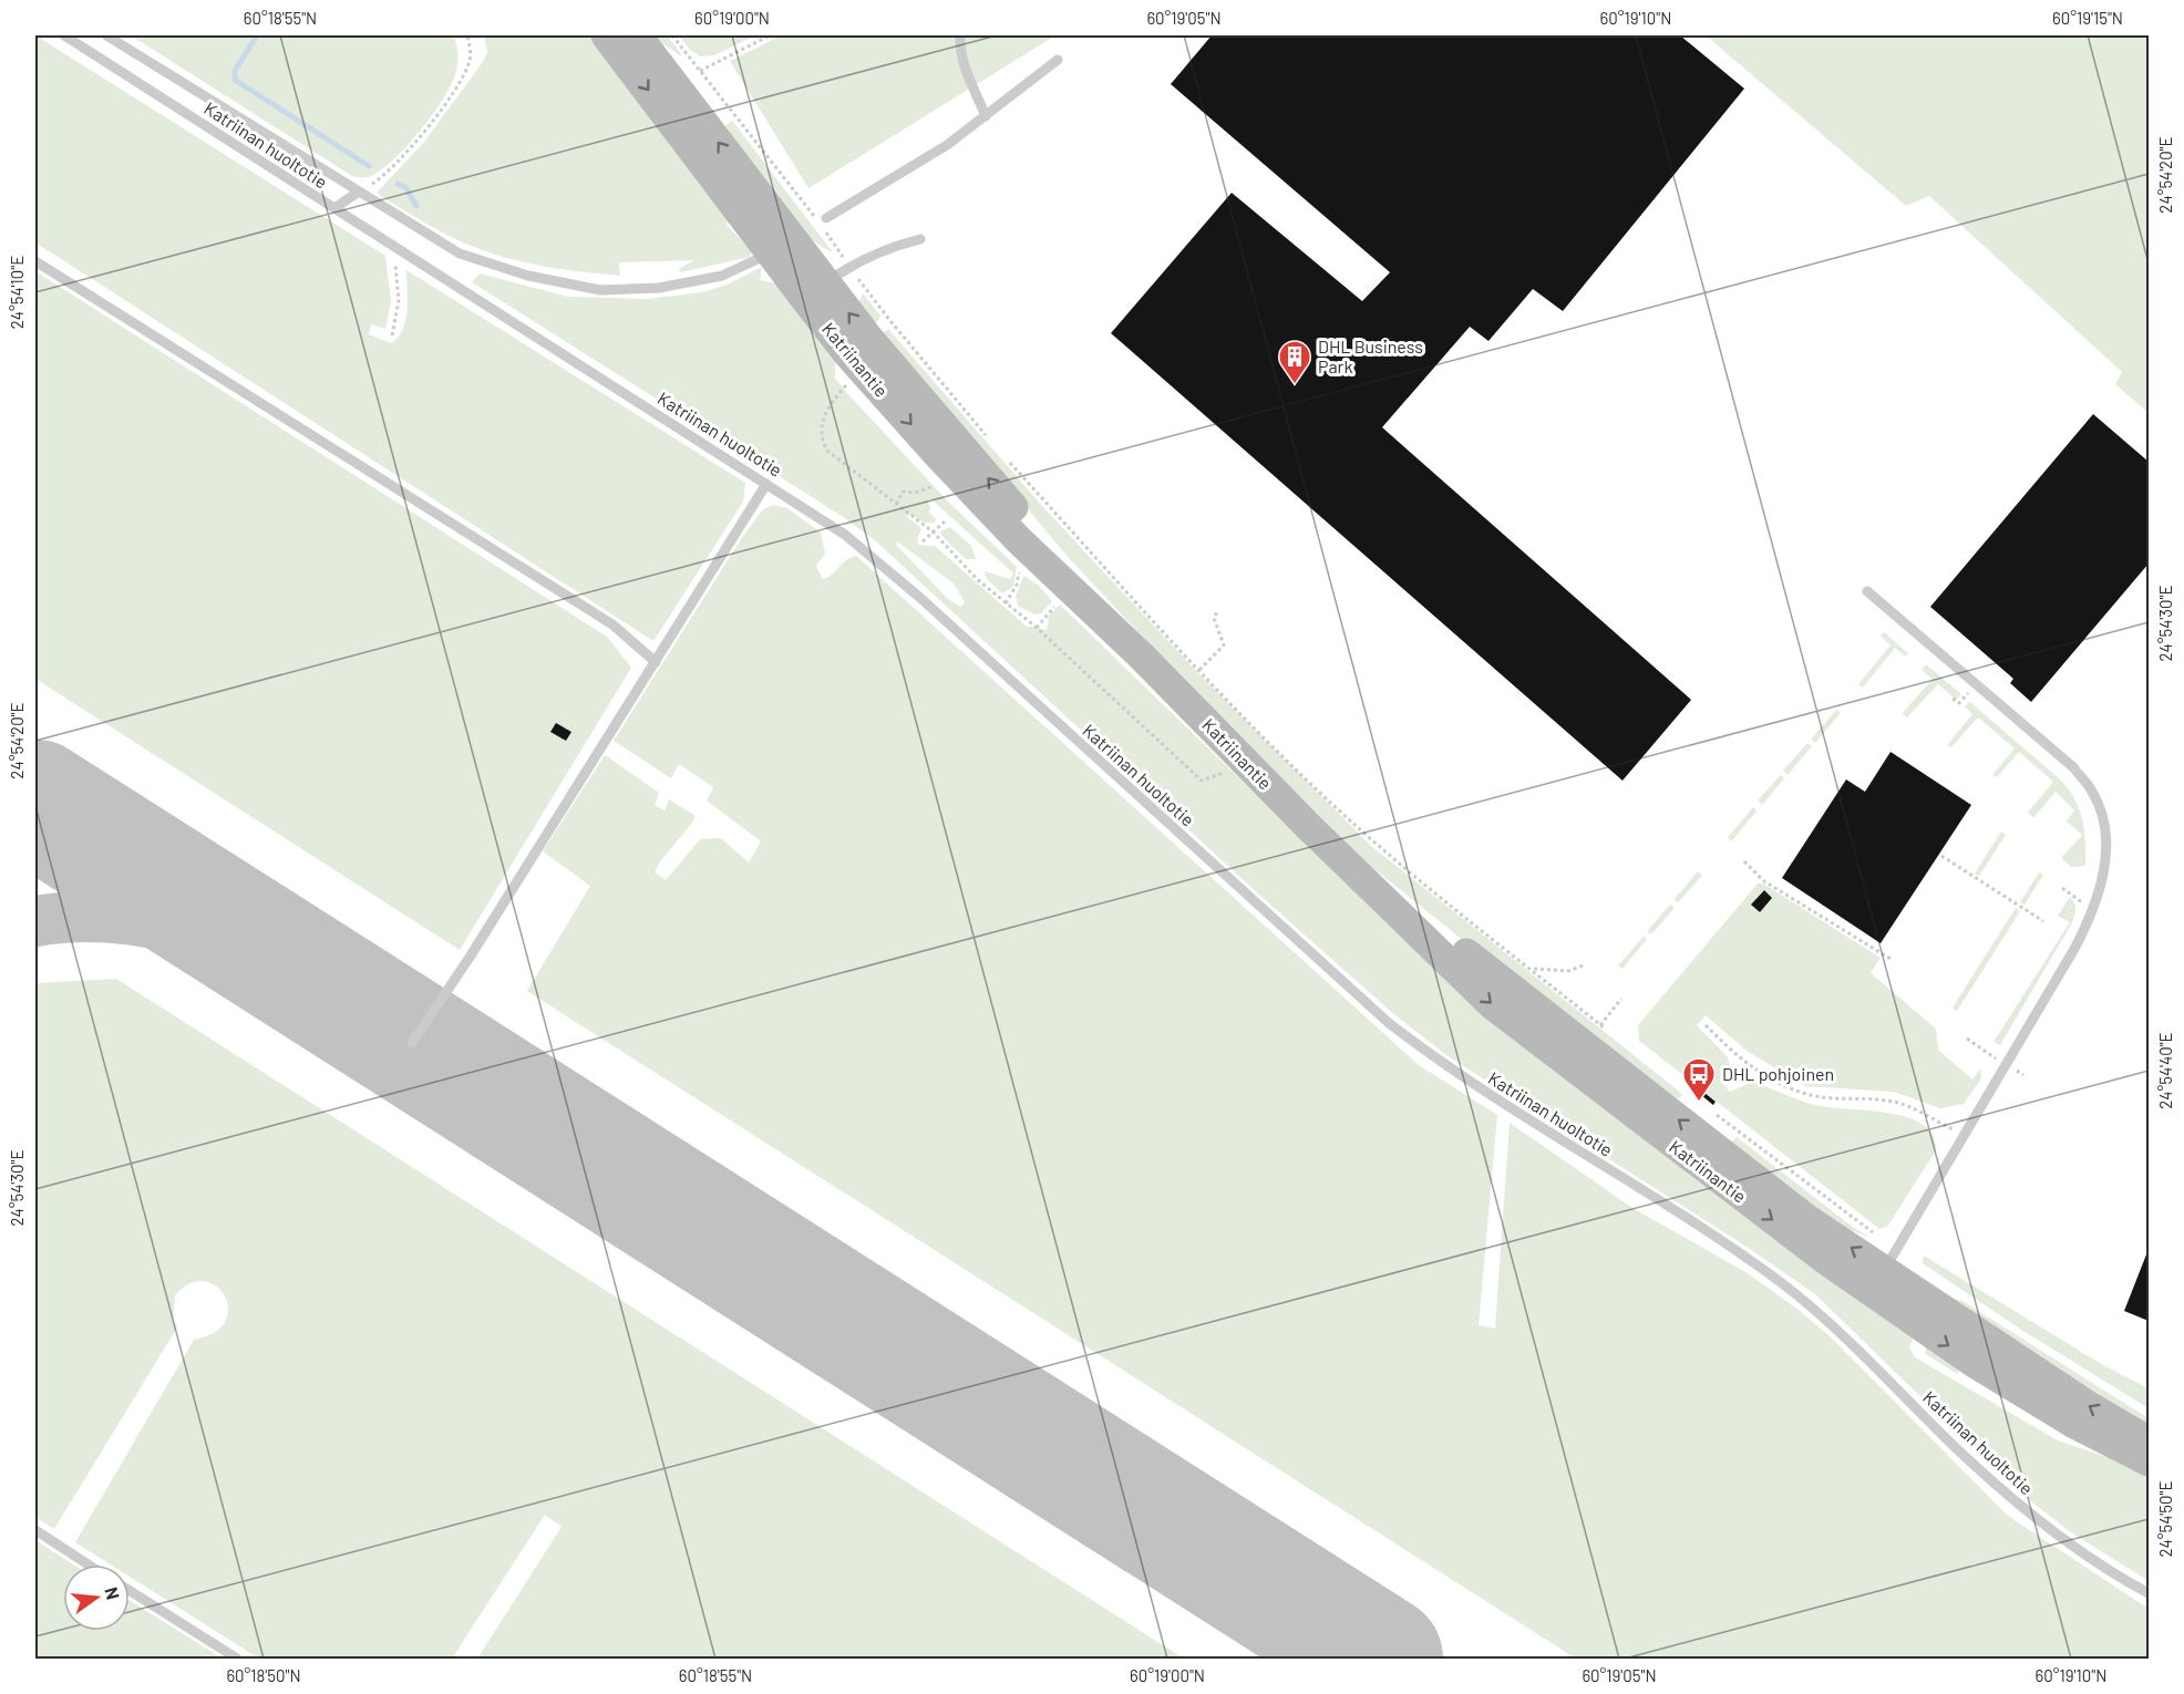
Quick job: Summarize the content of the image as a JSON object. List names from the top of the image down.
{
  "streets": {
    "main road": ["Katriinantie"],
    "lane": ["Katriinan huoltotie"]
  },
  "places": {
    "building": ["DHL Business Park"],
    "bus stop": ["DHL pohjoinen"]
  },
  "north": "right",
  "coordinates": [
    "60°18'55\"N",
    "60°19'00\"N",
    "60°19'05\"N",
    "60°19'10\"N",
    "60°19'15\"N",
    "24°54'20\"E",
    "24°54'10\"E",
    "24°54'30\"E",
    "24°54'40\"E",
    "24°54'50\"E",
    "60°18'50\"N"
  ]
}
